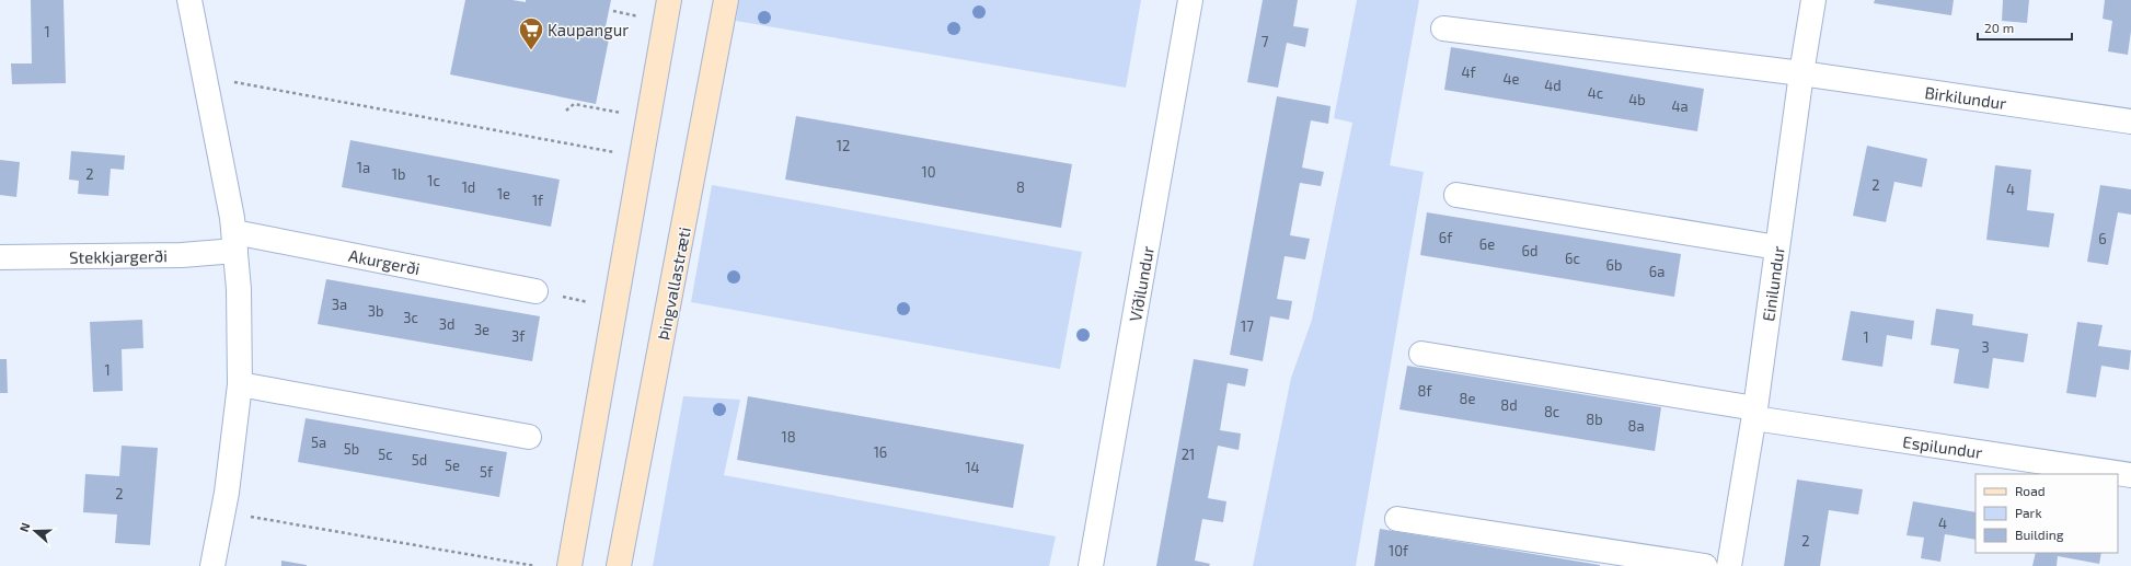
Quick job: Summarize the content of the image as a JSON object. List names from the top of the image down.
{
  "streets": {
    "main road": ["Þingvallastræti"],
    "street": [
      "Birkilundur",
      "Stekkjargerði",
      "Akurgerði",
      "Víðilundur",
      "Einilundur",
      "Espilundur"
    ]
  },
  "crossings": [
    ["Birkilundur", "Einilundur"],
    ["Stekkjargerði", "Akurgerði"],
    ["Einilundur", "Espilundur"]
  ],
  "places": {
    "supermarket": ["Kaupangur"]
  },
  "house_numbers": [
    "1",
    "7",
    "4f",
    "4e",
    "4d",
    "4c",
    "4b",
    "4a",
    "12",
    "1a",
    "10",
    "2",
    "1b",
    "1c",
    "2",
    "1d",
    "8",
    "4",
    "1e",
    "1f",
    "6f",
    "6",
    "6e",
    "6d",
    "6c",
    "6b",
    "6a",
    "3a",
    "3b",
    "3c",
    "3d",
    "17",
    "3e",
    "3f",
    "1",
    "3",
    "1",
    "8f",
    "8e",
    "8d",
    "8c",
    "8b",
    "8a",
    "18",
    "5a",
    "5b",
    "16",
    "5c",
    "21",
    "5d",
    "5e",
    "14",
    "5f",
    "2",
    "4",
    "2",
    "10f"
  ],
  "legend": ["Road", "Park", "Building"],
  "scale_bar": "20 m",
  "north": "left"
}
